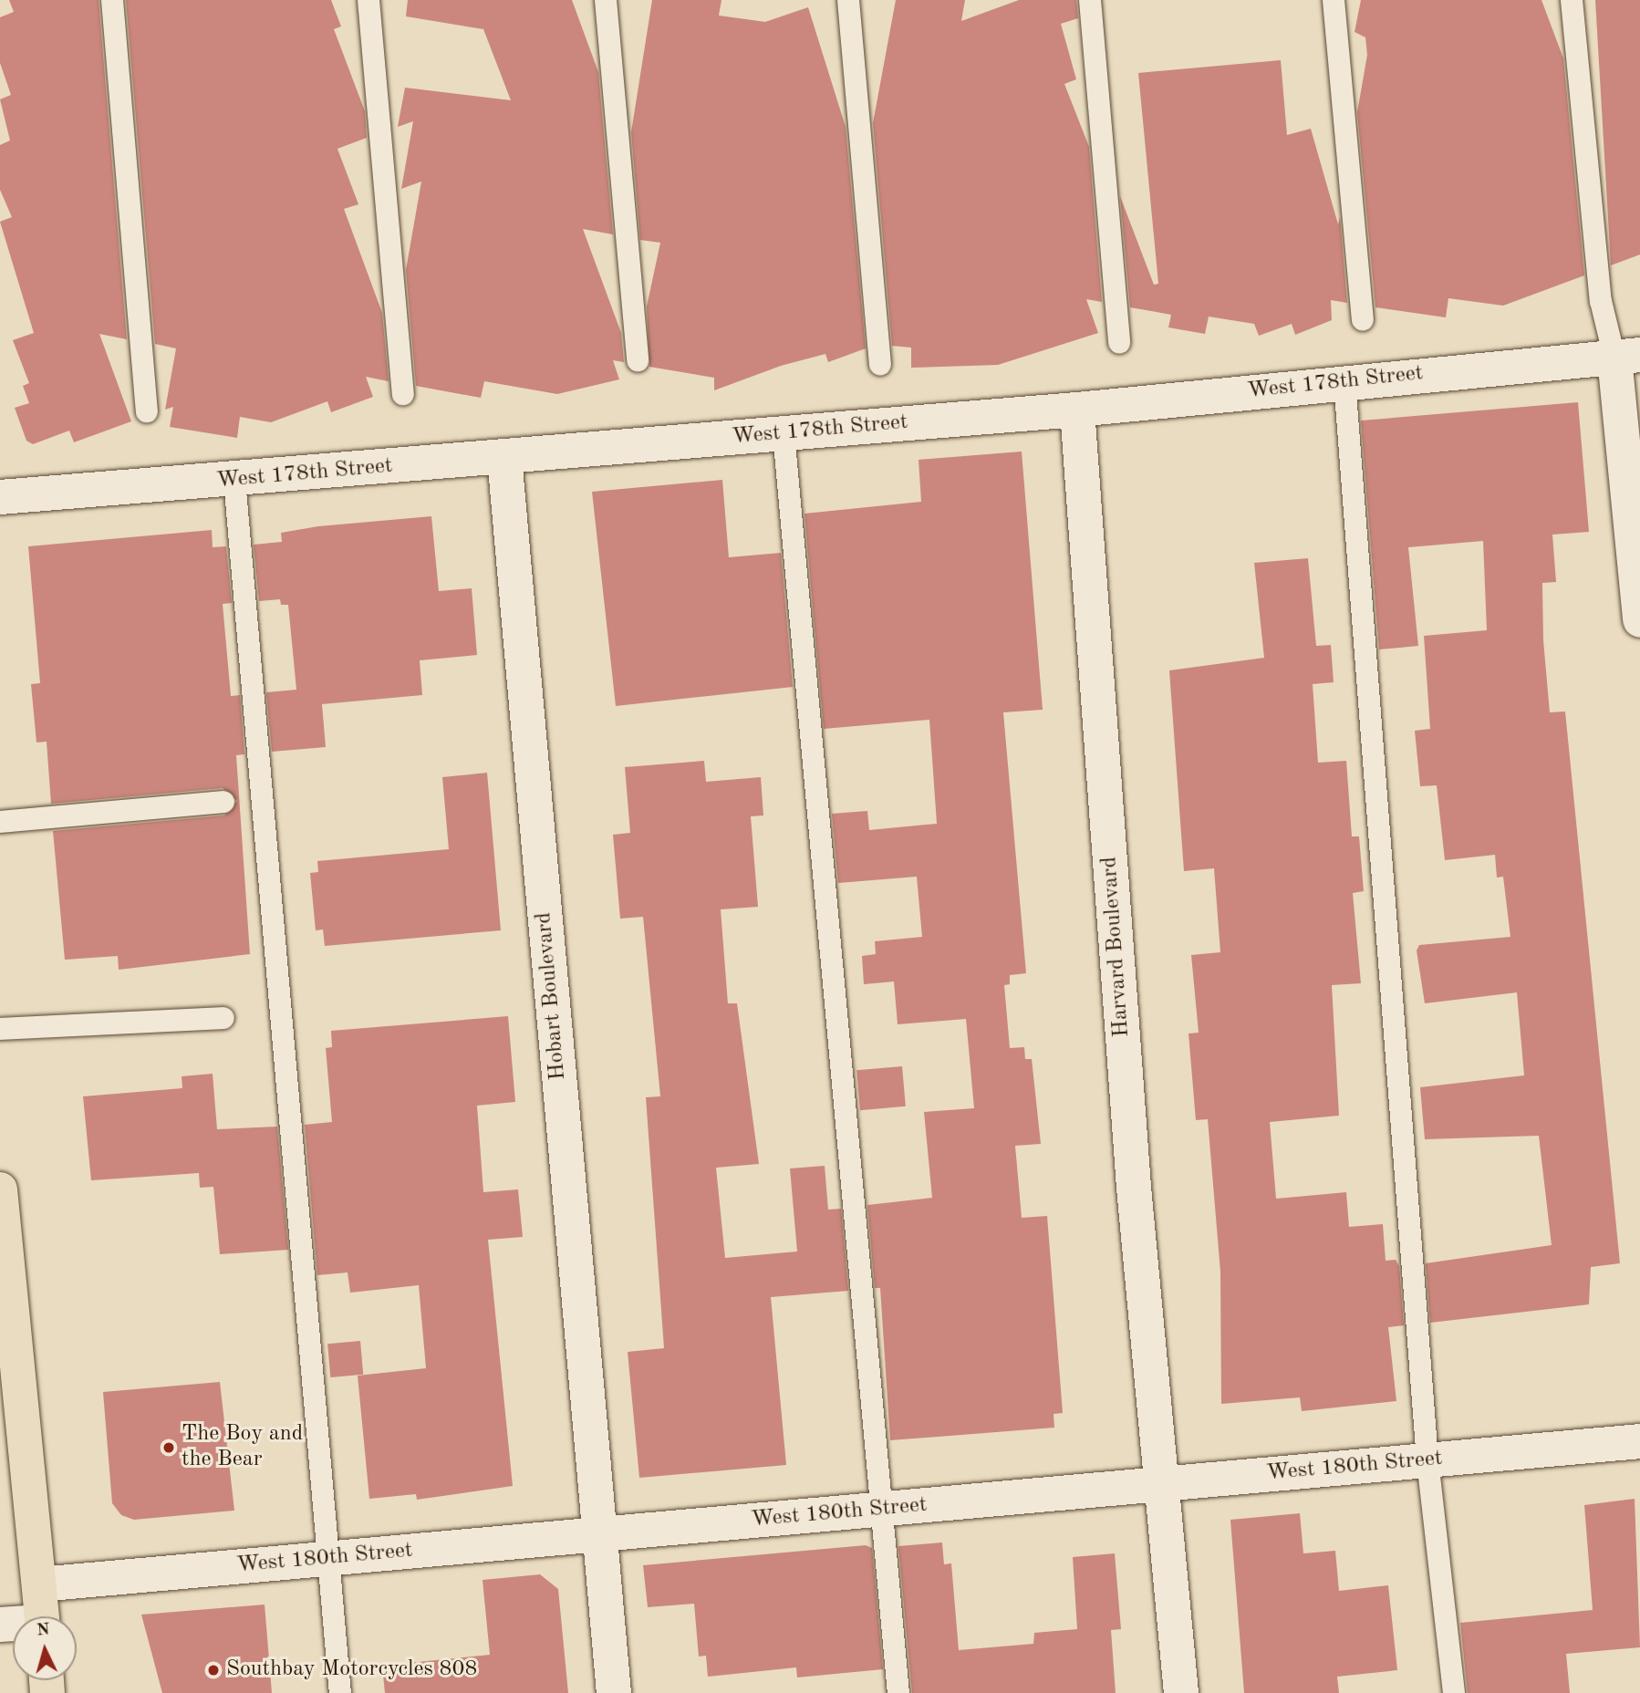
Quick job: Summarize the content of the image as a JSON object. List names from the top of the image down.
{
  "streets": {
    "street": [
      "West 178th Street",
      "Harvard Boulevard",
      "Hobart Boulevard",
      "West 180th Street"
    ]
  },
  "crossings": [
    ["West 178th Street", "Harvard Boulevard"],
    ["West 178th Street", "Hobart Boulevard"],
    ["Harvard Boulevard", "West 180th Street"],
    ["Hobart Boulevard", "West 180th Street"]
  ],
  "places": ["The Boy and the Bear", "Southbay Motorcycles 808"],
  "north": "top"
}
